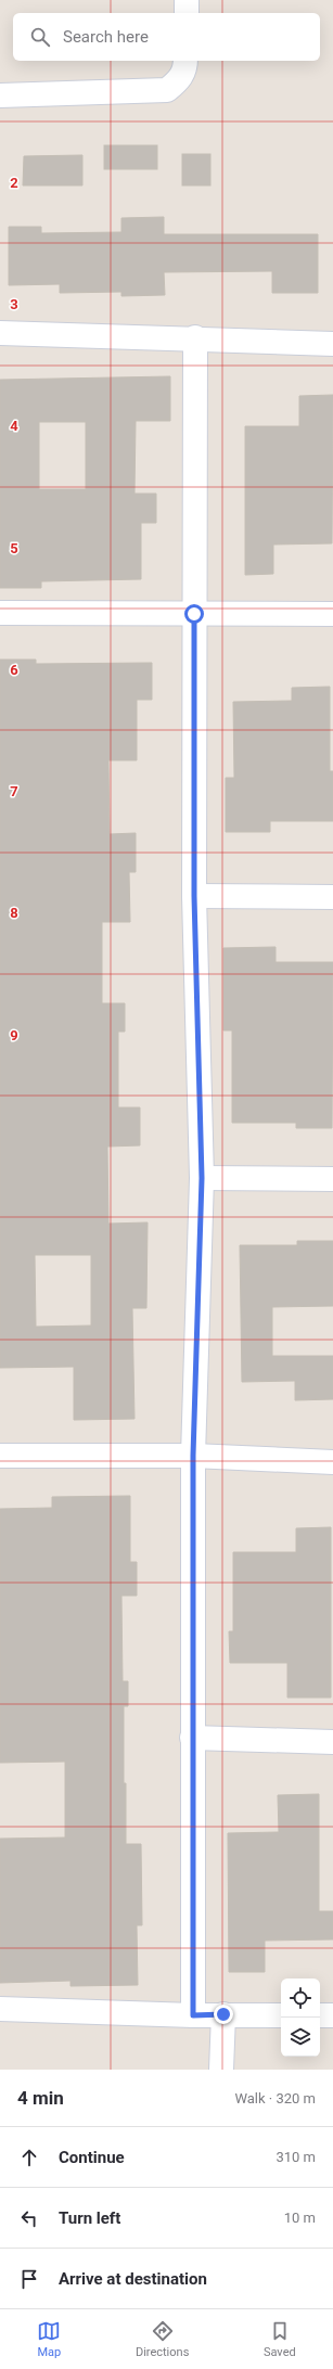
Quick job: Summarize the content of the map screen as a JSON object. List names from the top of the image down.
{
  "page": {
    "search": "Search here",
    "heading": ["4 min", "Walk · 320 m"],
    "list": [
      ["Continue", "310 m"],
      ["Turn left", "10 m"],
      "Arrive at destination"
    ],
    "nav": ["Map", "Directions", "Saved"]
  },
  "grid": {
    "rows": [
      "2",
      "3",
      "4",
      "5",
      "6",
      "7",
      "8",
      "9"
    ]
  }
}
